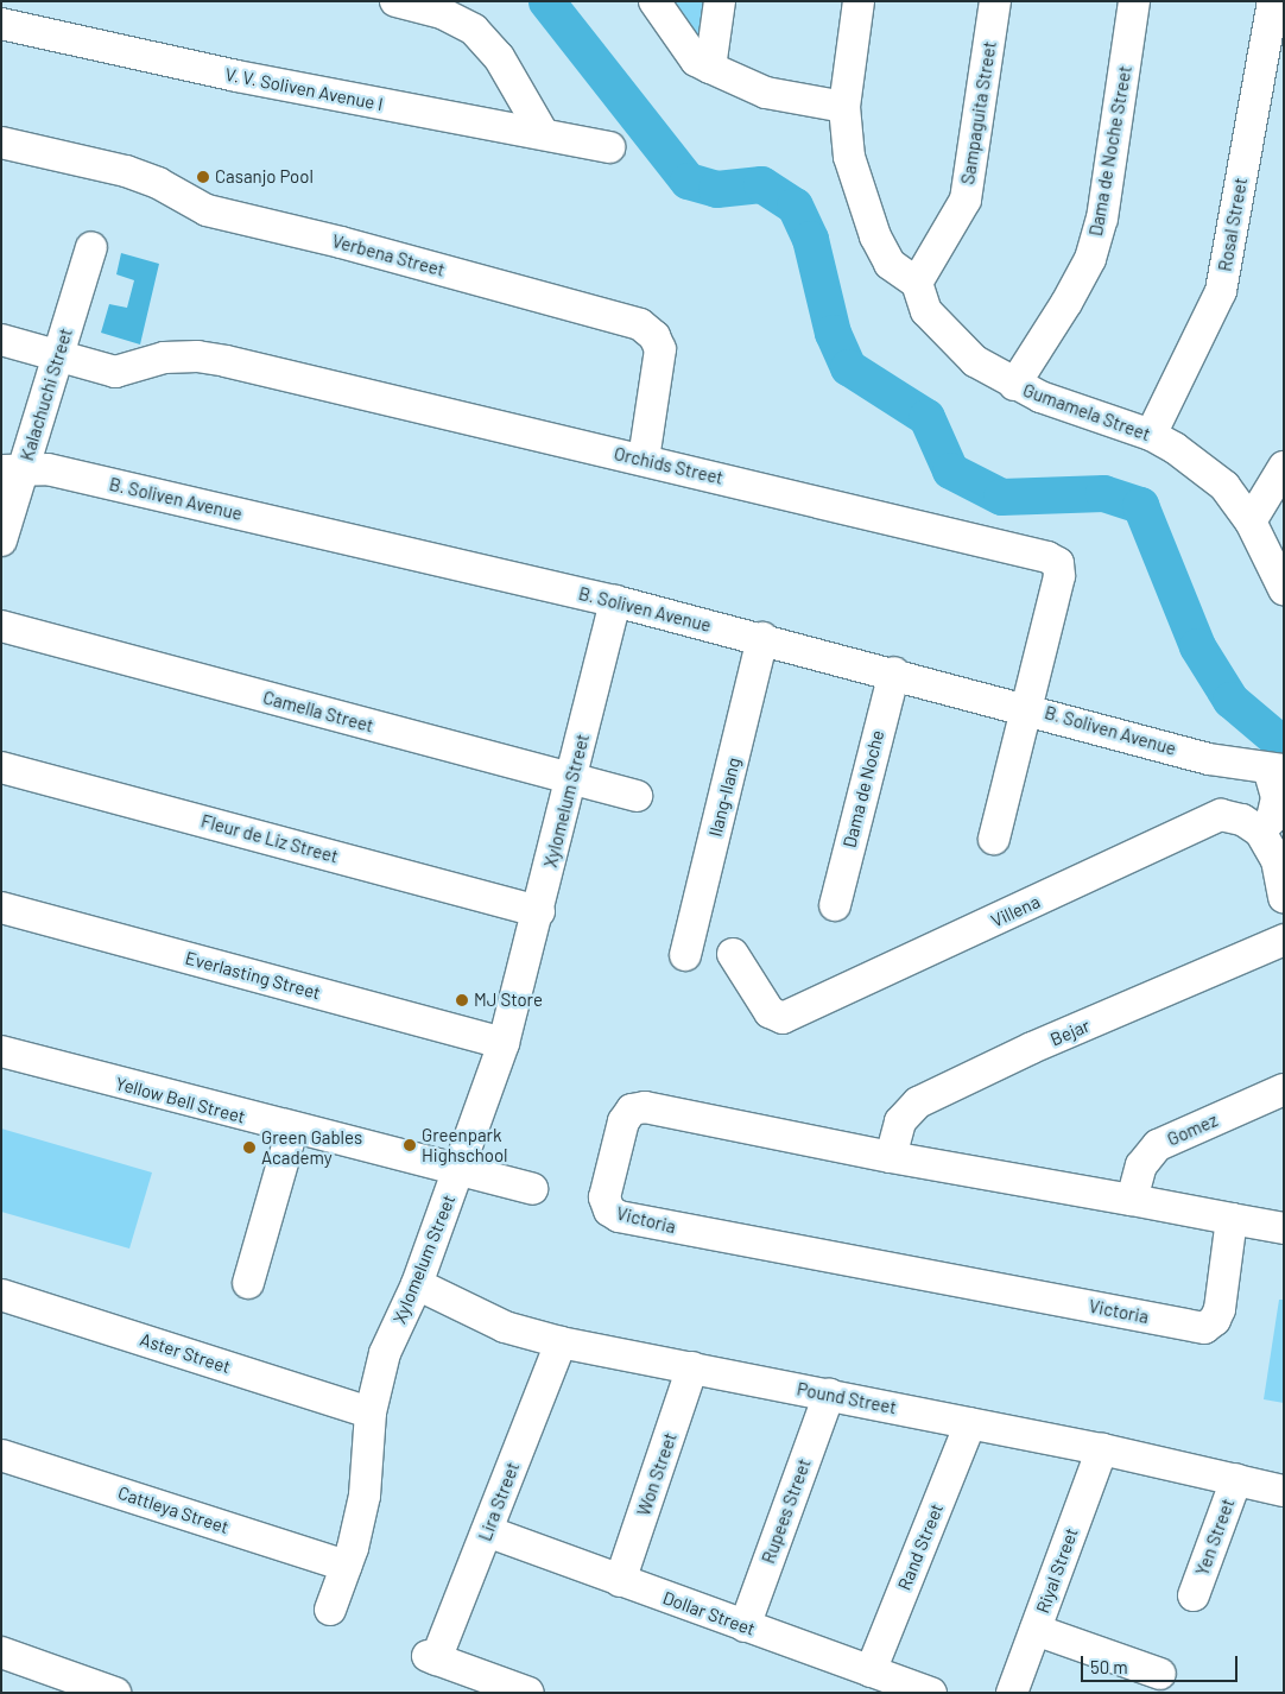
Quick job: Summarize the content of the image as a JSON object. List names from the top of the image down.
{
  "streets": {
    "street": [
      "V. V. Soliven Avenue I",
      "Sampaguita Street",
      "Dama de Noche Street",
      "Rosal Street",
      "Verbena Street",
      "Kalachuchi Street",
      "Gumamela Street",
      "Orchids Street",
      "B. Soliven Avenue",
      "Camella Street",
      "Dama de Noche",
      "Ilang-Ilang",
      "Xylomelum Street",
      "Fleur de Liz Street",
      "Villena",
      "Everlasting Street",
      "Bejar",
      "Yellow Bell Street",
      "Gomez",
      "Victoria",
      "Aster Street",
      "Pound Street",
      "Won Street",
      "Lira Street",
      "Cattleya Street",
      "Rupees Street",
      "Yen Street",
      "Rand Street",
      "Riyal Street",
      "Dollar Street"
    ]
  },
  "crossings": [
    ["Sampaguita Street", "Gumamela Street"],
    ["Dama de Noche Street", "Gumamela Street"],
    ["Rosal Street", "Gumamela Street"],
    ["Verbena Street", "Orchids Street"],
    ["Kalachuchi Street", "Orchids Street"],
    ["Kalachuchi Street", "B. Soliven Avenue"],
    ["Orchids Street", "B. Soliven Avenue"],
    ["B. Soliven Avenue", "Dama de Noche"],
    ["B. Soliven Avenue", "Ilang-Ilang"],
    ["B. Soliven Avenue", "Xylomelum Street"],
    ["Camella Street", "Xylomelum Street"],
    ["Xylomelum Street", "Fleur de Liz Street"],
    ["Xylomelum Street", "Everlasting Street"],
    ["Xylomelum Street", "Yellow Bell Street"],
    ["Xylomelum Street", "Aster Street"],
    ["Xylomelum Street", "Pound Street"],
    ["Xylomelum Street", "Cattleya Street"],
    ["Bejar", "Victoria"],
    ["Gomez", "Victoria"],
    ["Pound Street", "Won Street"],
    ["Pound Street", "Lira Street"],
    ["Pound Street", "Rupees Street"],
    ["Pound Street", "Yen Street"],
    ["Pound Street", "Rand Street"],
    ["Pound Street", "Riyal Street"],
    ["Won Street", "Dollar Street"],
    ["Lira Street", "Dollar Street"],
    ["Rupees Street", "Dollar Street"],
    ["Rand Street", "Dollar Street"]
  ],
  "places": [
    "Casanjo Pool",
    "MJ Store",
    "Greenpark Highschool",
    "Green Gables Academy"
  ],
  "scale_bar": "50 m"
}
